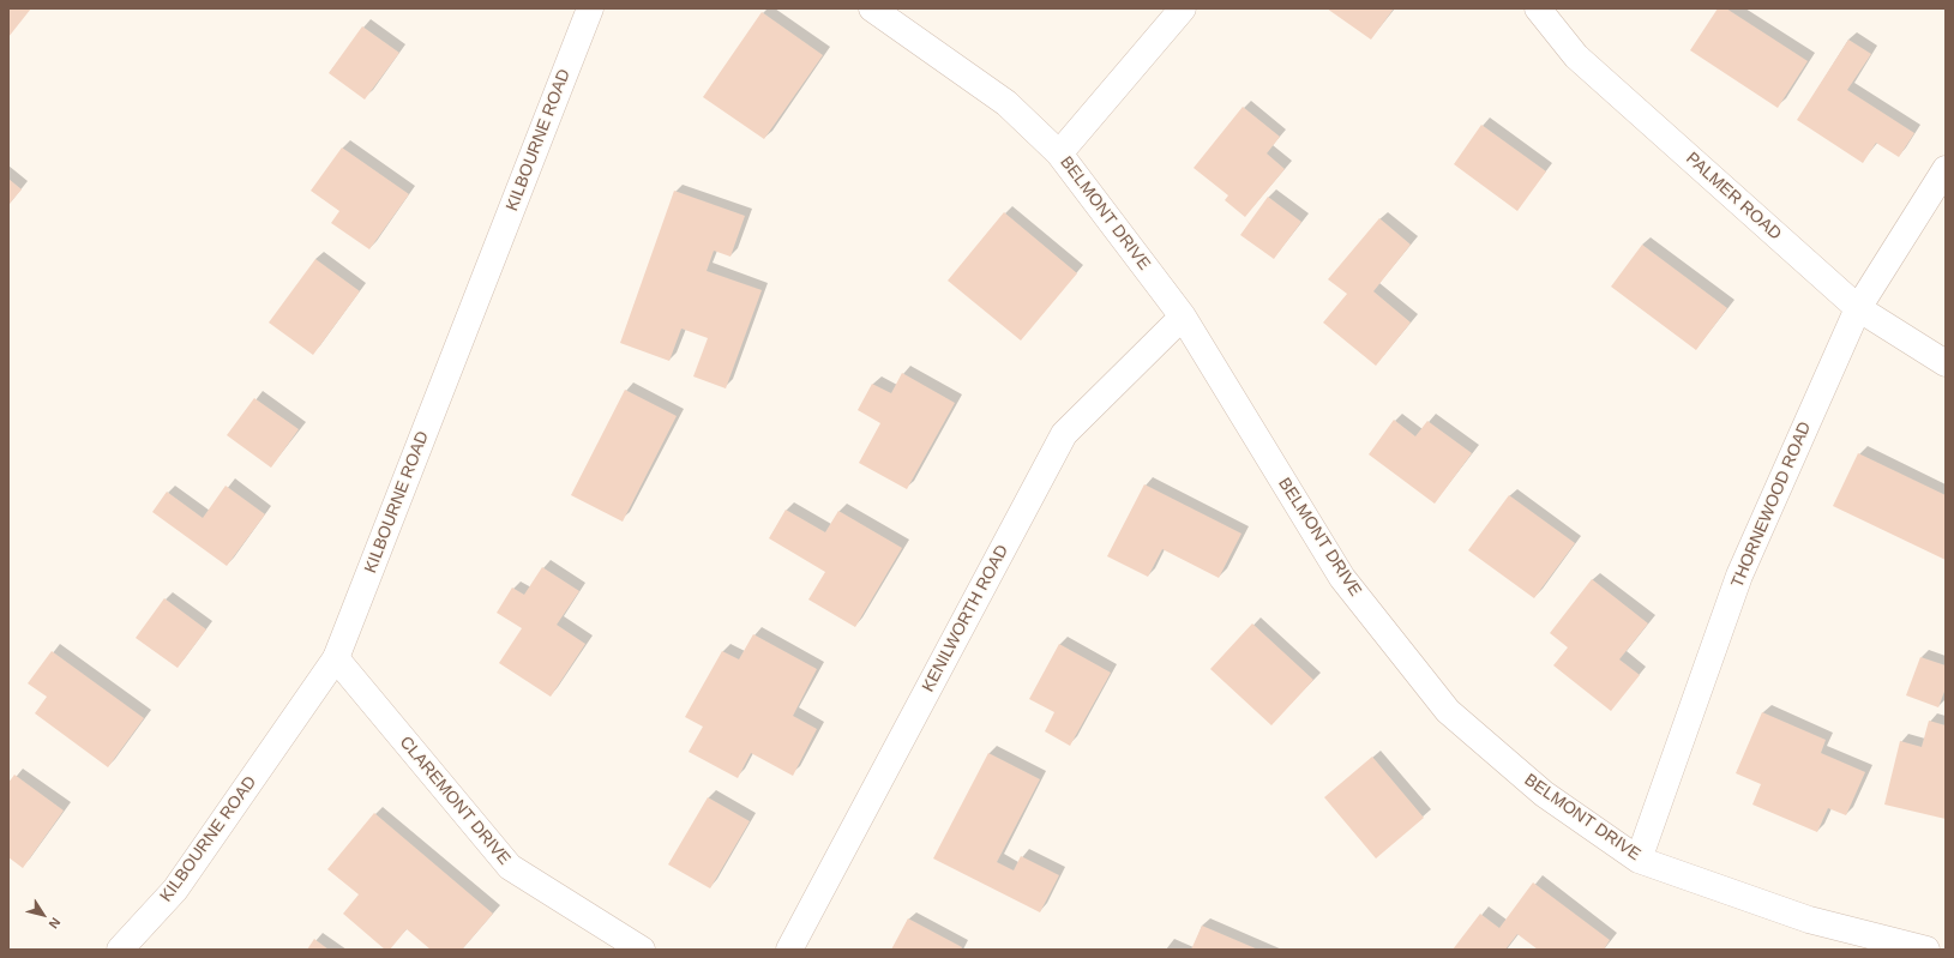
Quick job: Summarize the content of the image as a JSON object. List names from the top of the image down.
{
  "streets": {
    "street": [
      "KILBOURNE ROAD",
      "PALMER ROAD",
      "BELMONT DRIVE",
      "THORNEWOOD ROAD",
      "KENILWORTH ROAD",
      "CLAREMONT DRIVE"
    ]
  },
  "crossings": [
    ["KILBOURNE ROAD", "CLAREMONT DRIVE"],
    ["PALMER ROAD", "THORNEWOOD ROAD"],
    ["BELMONT DRIVE", "THORNEWOOD ROAD"],
    ["BELMONT DRIVE", "KENILWORTH ROAD"]
  ],
  "north": "bottom right"
}
